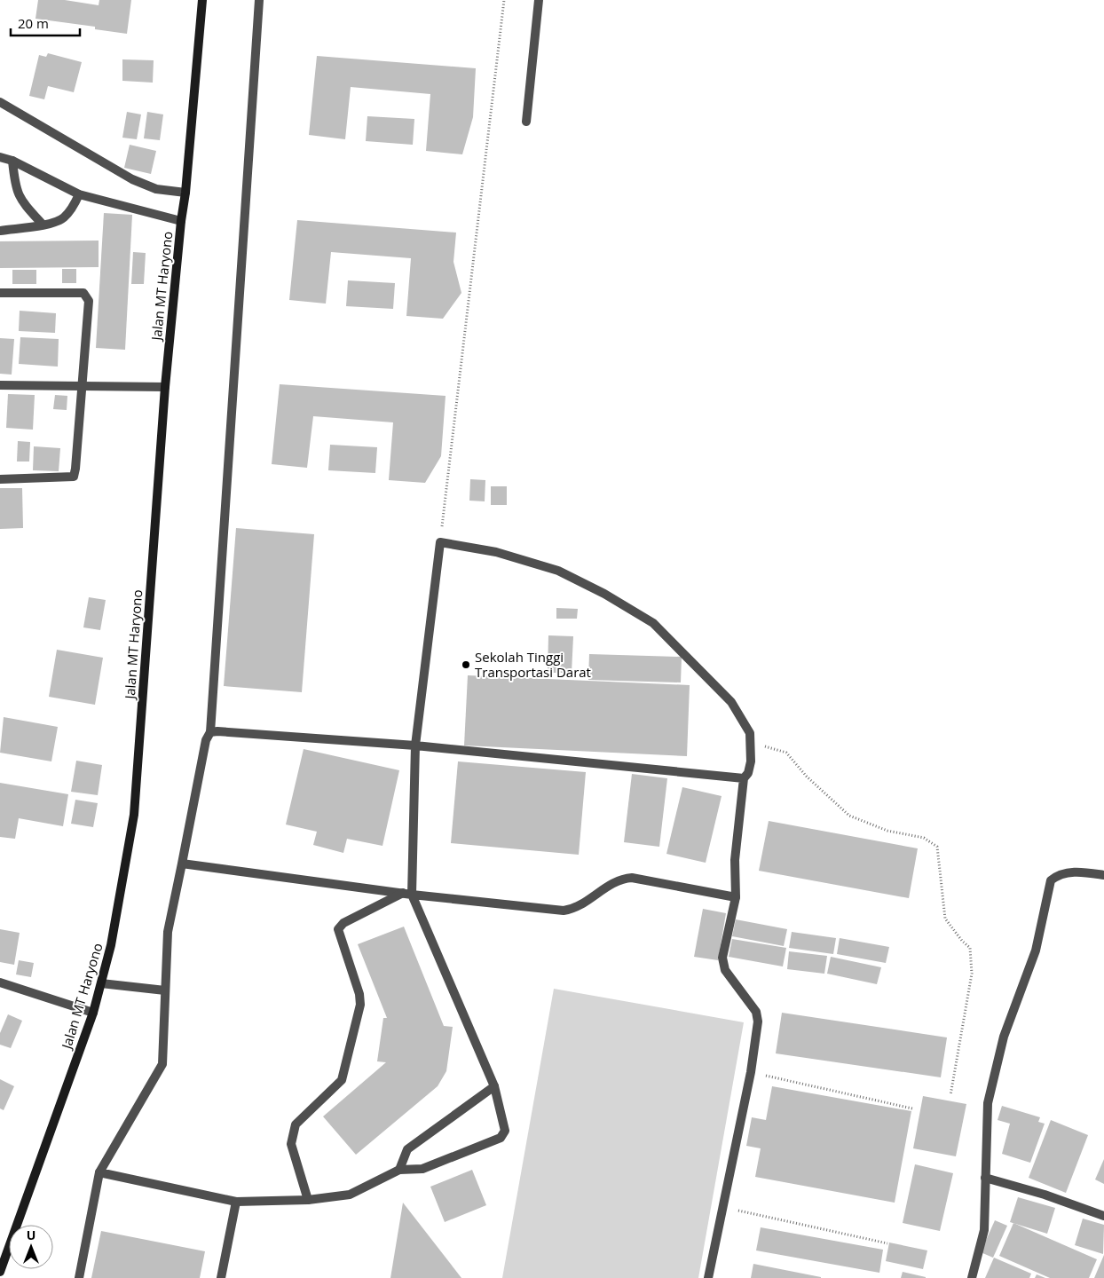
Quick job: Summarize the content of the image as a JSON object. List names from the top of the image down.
{
  "streets": {
    "main road": ["Jalan MT Haryono"]
  },
  "places": ["Sekolah Tinggi Transportasi Darat"],
  "scale_bar": "20 m",
  "north": "top"
}
